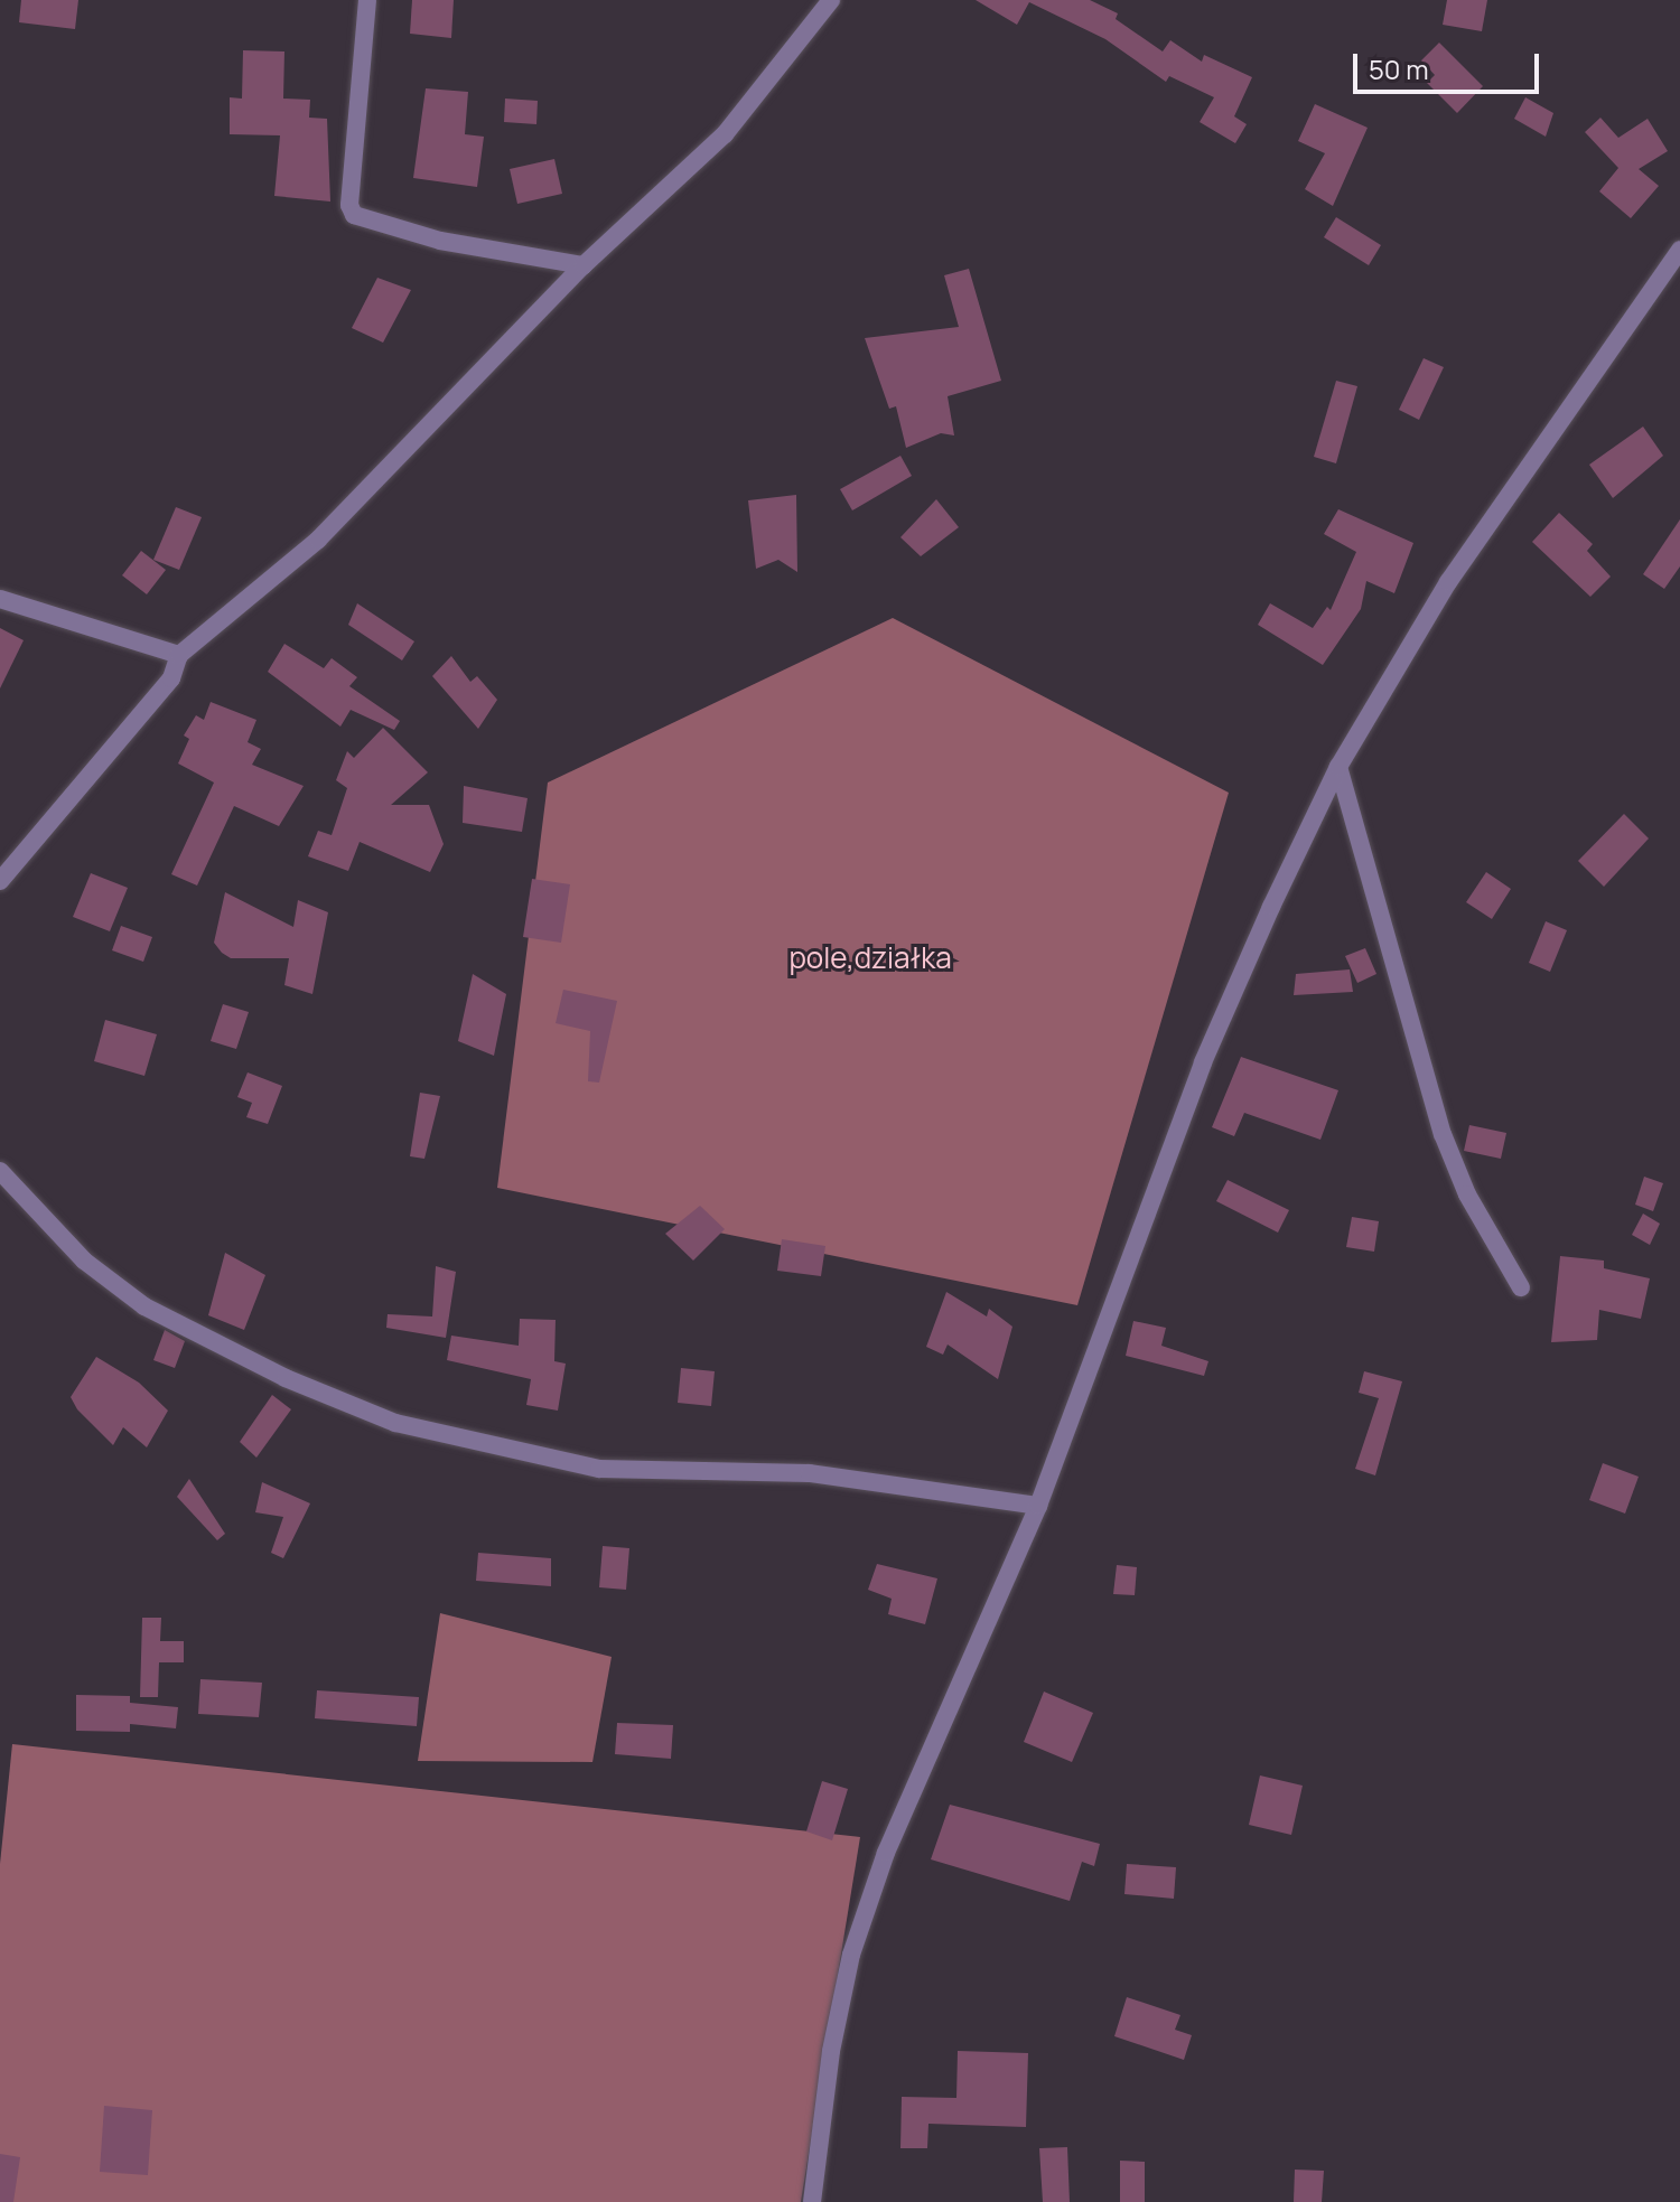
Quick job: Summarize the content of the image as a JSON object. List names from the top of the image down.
{
  "parks": ["pole,działka"],
  "scale_bar": "50 m"
}
